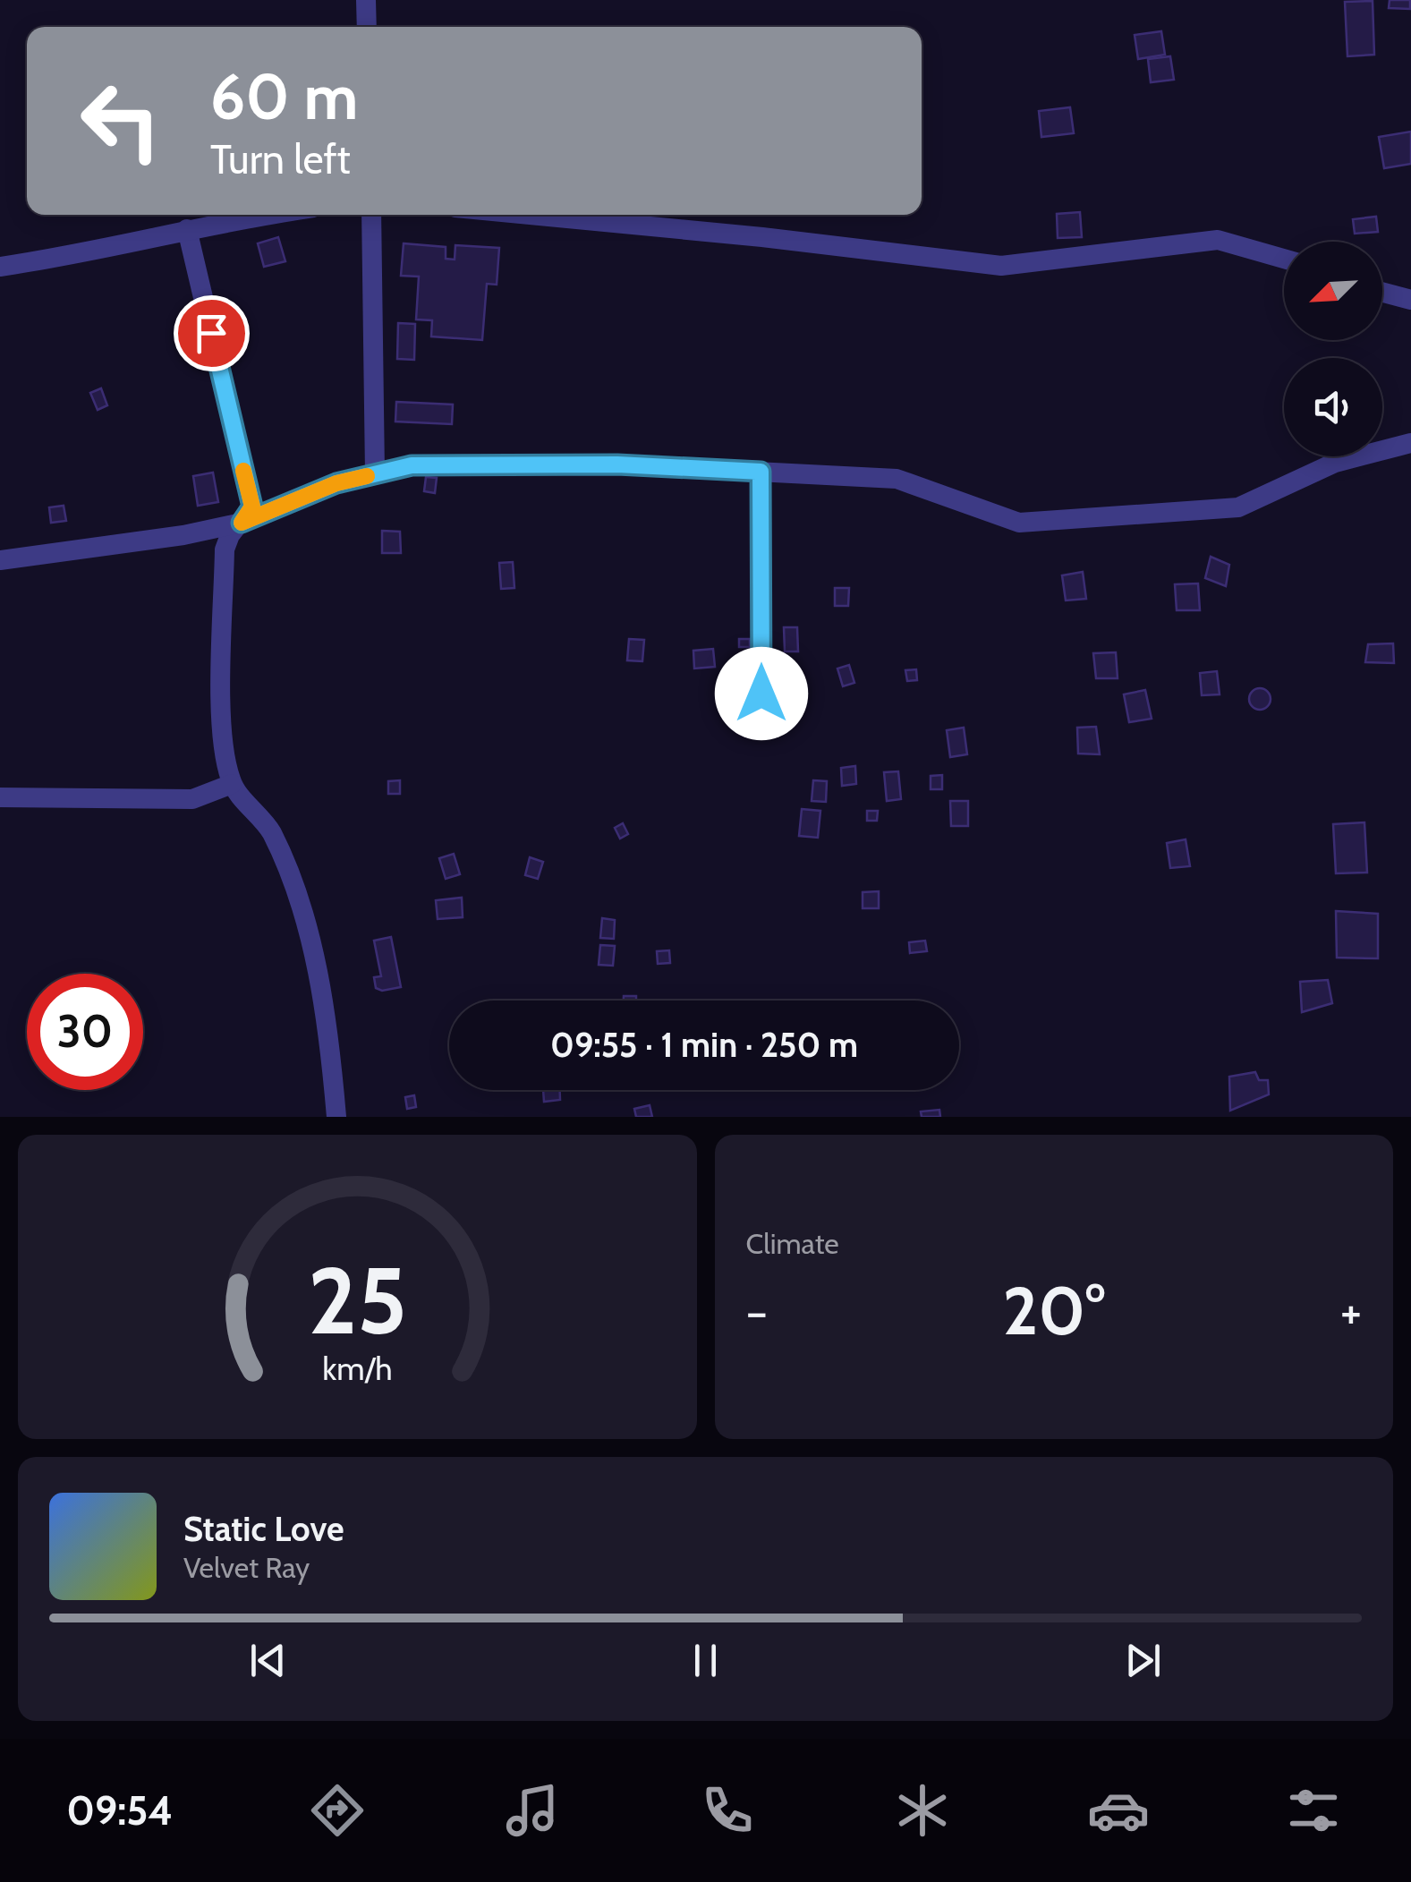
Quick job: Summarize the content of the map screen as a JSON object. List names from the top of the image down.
{
  "north": "bottom left",
  "page": {
    "turn": ["60 m", "Turn left"],
    "limit": "30",
    "trip": "09:55 · 1 min · 250 m",
    "tile": "Climate",
    "heat": ["−", "20°", "+"],
    "song": ["Static Love", "Velvet Ray"],
    "tabs": "09:54",
    "gauge": ["25", "km/h"]
  }
}
